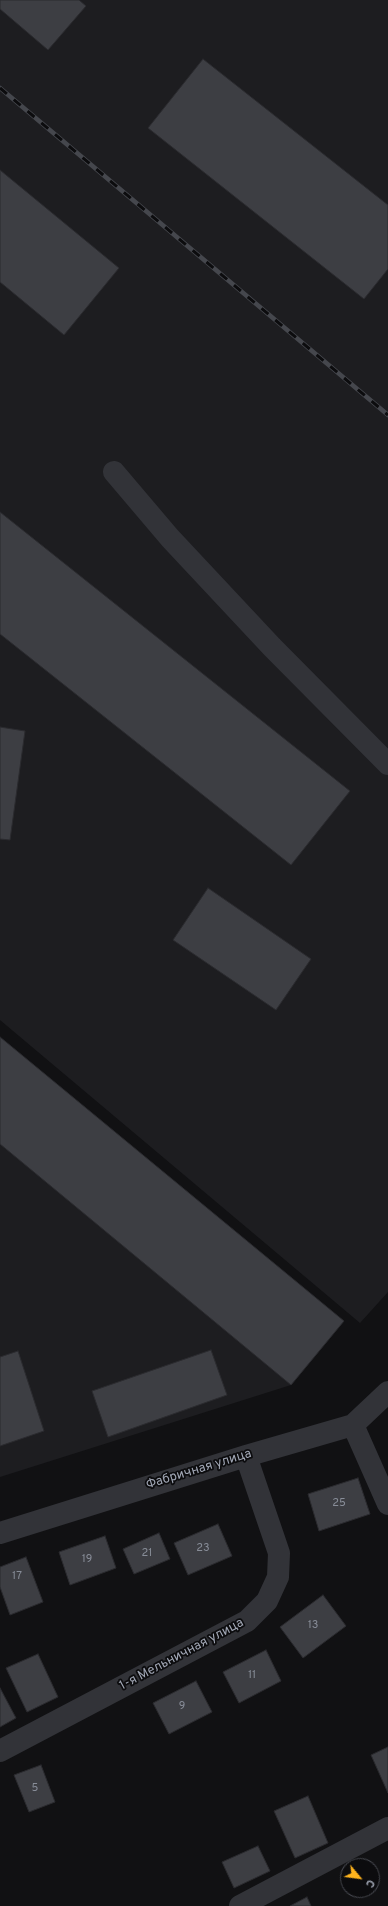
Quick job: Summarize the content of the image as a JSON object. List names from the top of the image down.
{
  "streets": {
    "street": ["Фабричная улица", "1-я Мельничная улица"]
  },
  "crossings": [
    ["Фабричная улица", "1-я Мельничная улица"]
  ],
  "house_numbers": [
    "25",
    "23",
    "21",
    "19",
    "17",
    "13",
    "11",
    "9",
    "5"
  ],
  "north": "bottom right"
}
